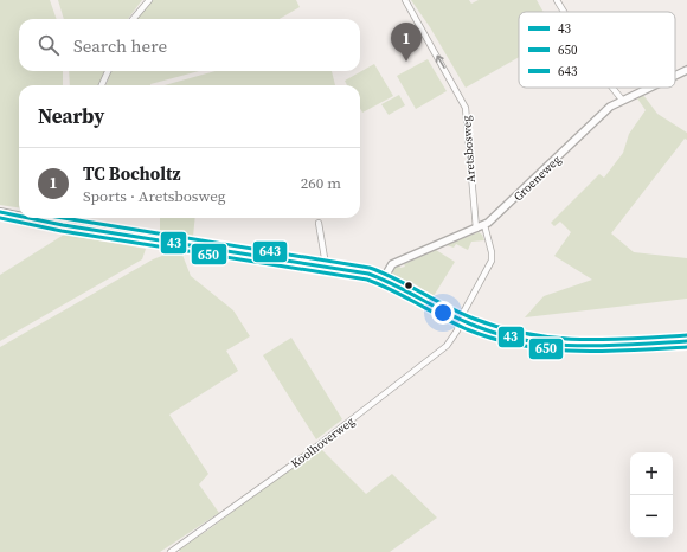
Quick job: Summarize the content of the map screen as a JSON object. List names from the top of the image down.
{
  "streets": {
    "street": ["Aretsbosweg", "Groeneweg", "Koolhoverweg"]
  },
  "crossings": [
    ["Aretsbosweg", "Groeneweg"],
    ["Groeneweg", "Koolhoverweg"]
  ],
  "one_way": ["Aretsbosweg"],
  "lines": ["transit line 43", "transit line 650", "transit line 643"],
  "legend": ["43", "650", "643"],
  "page": {
    "search": "Search here",
    "pins": "1",
    "heading": "Nearby",
    "list": [
      {
        "mark": "1",
        "name": "TC Bocholtz",
        "note": "Sports · Aretsbosweg",
        "value": "260 m"
      }
    ],
    "map_buttons": ["+", "−"]
  }
}
